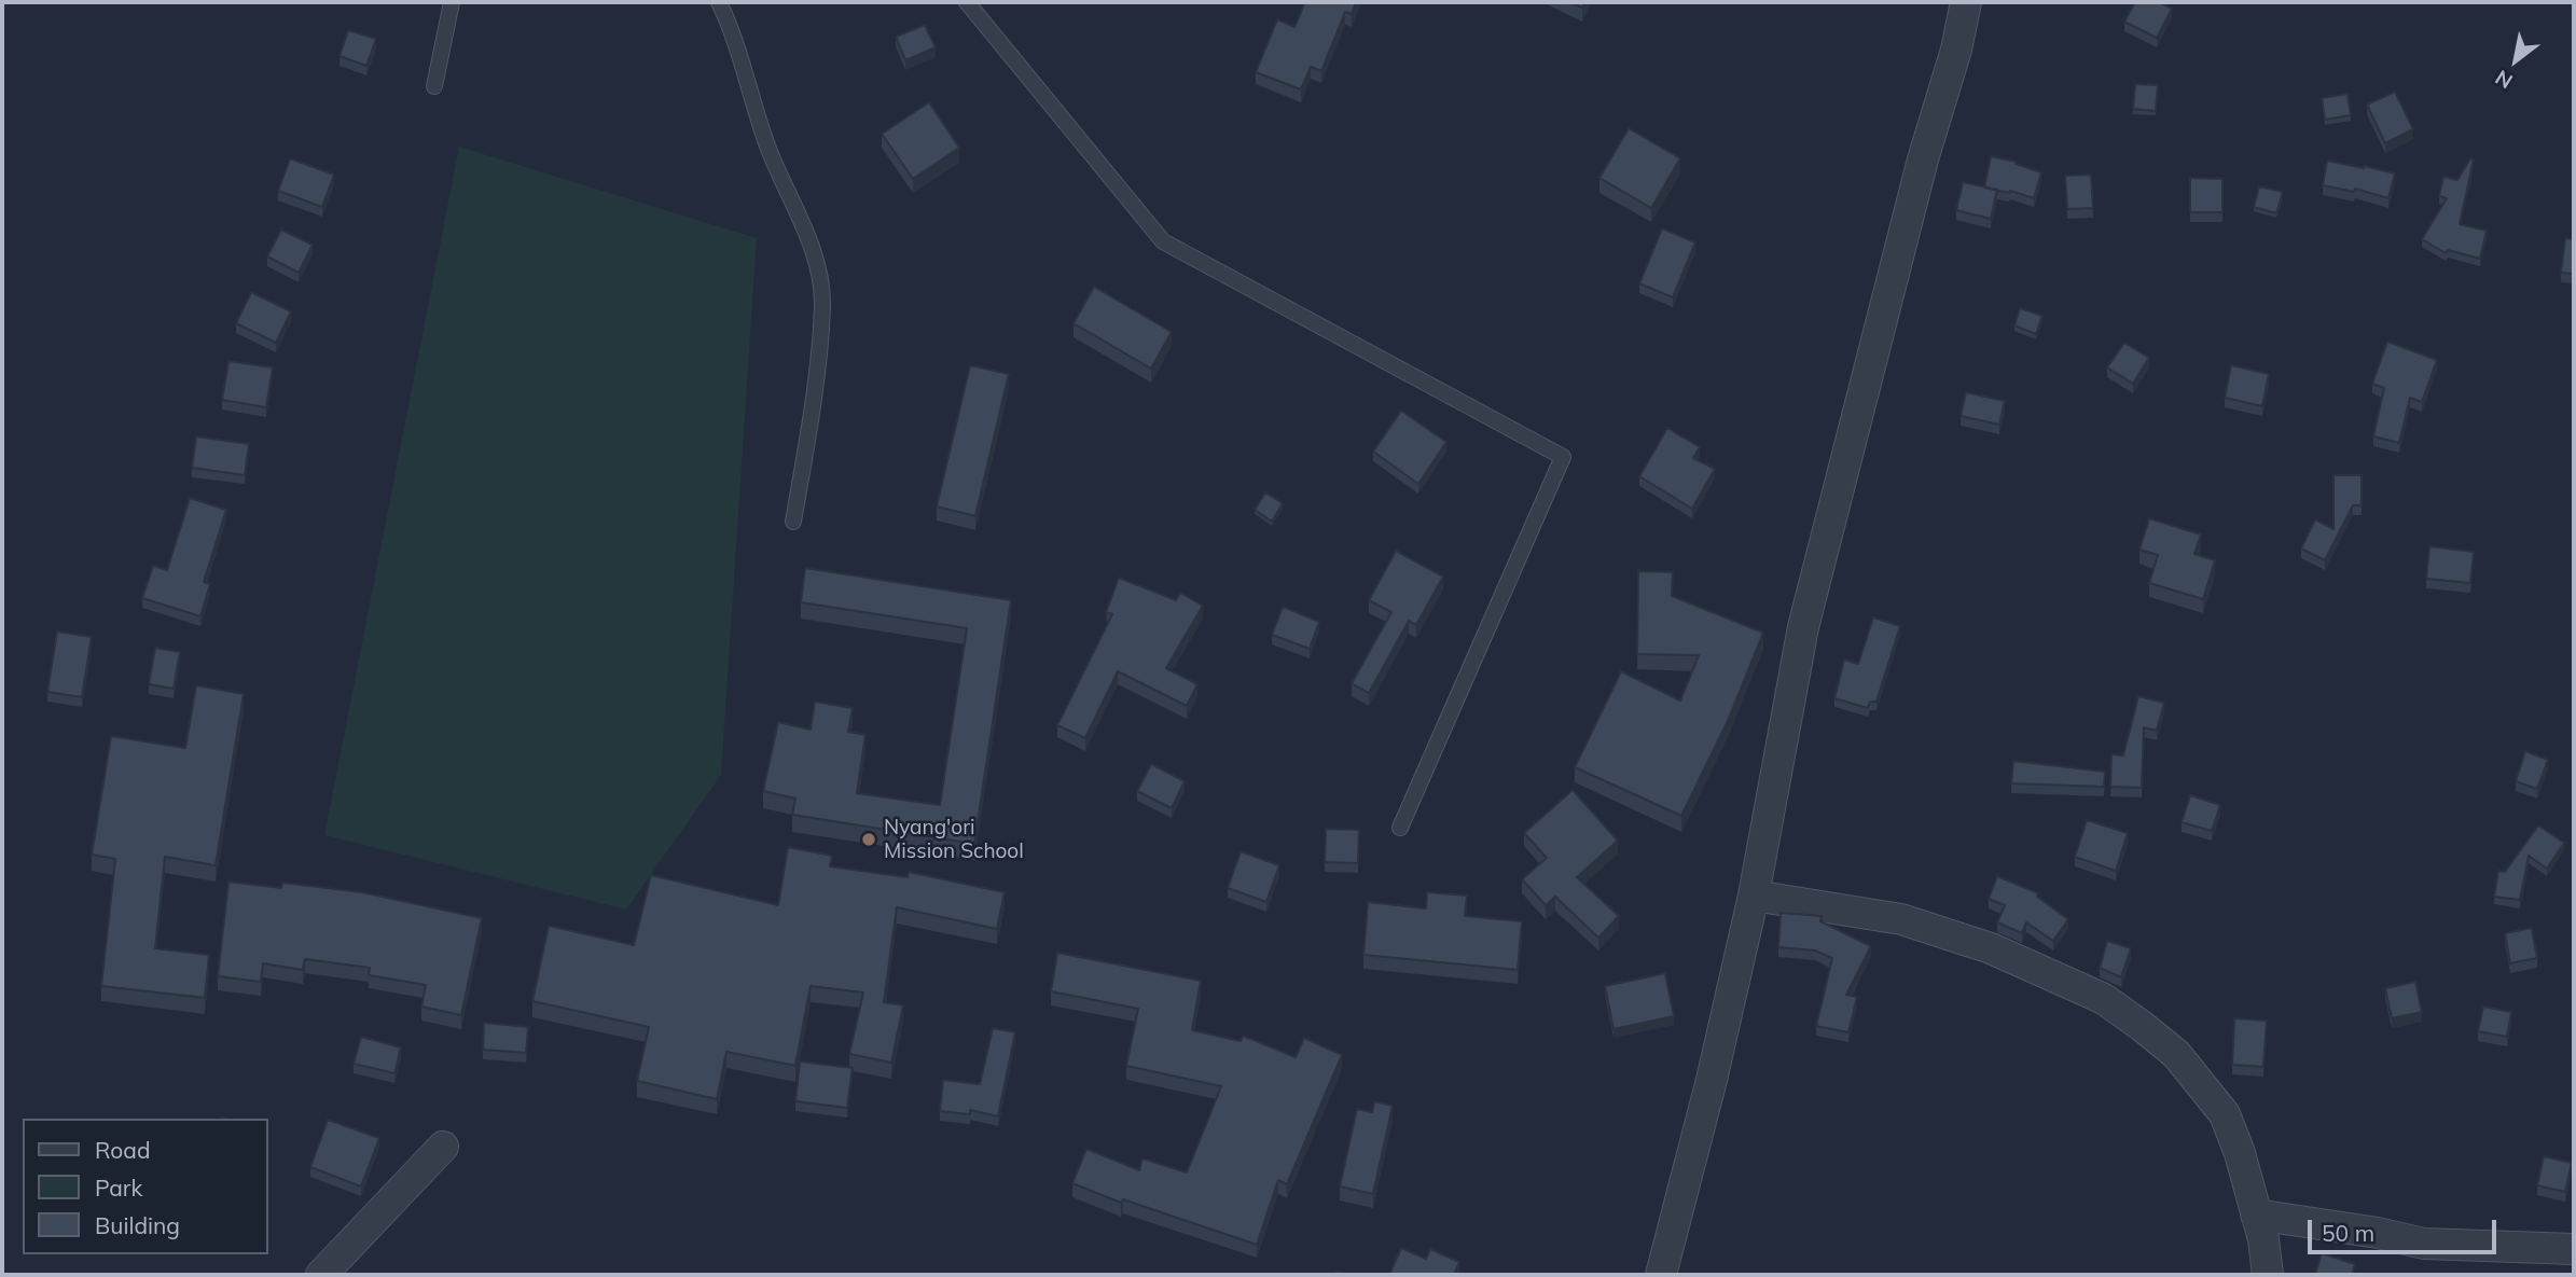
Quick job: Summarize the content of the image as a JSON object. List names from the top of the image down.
{
  "places": ["Nyang'ori Mission School"],
  "legend": ["Road", "Park", "Building"],
  "scale_bar": "50 m",
  "north": "bottom left"
}
